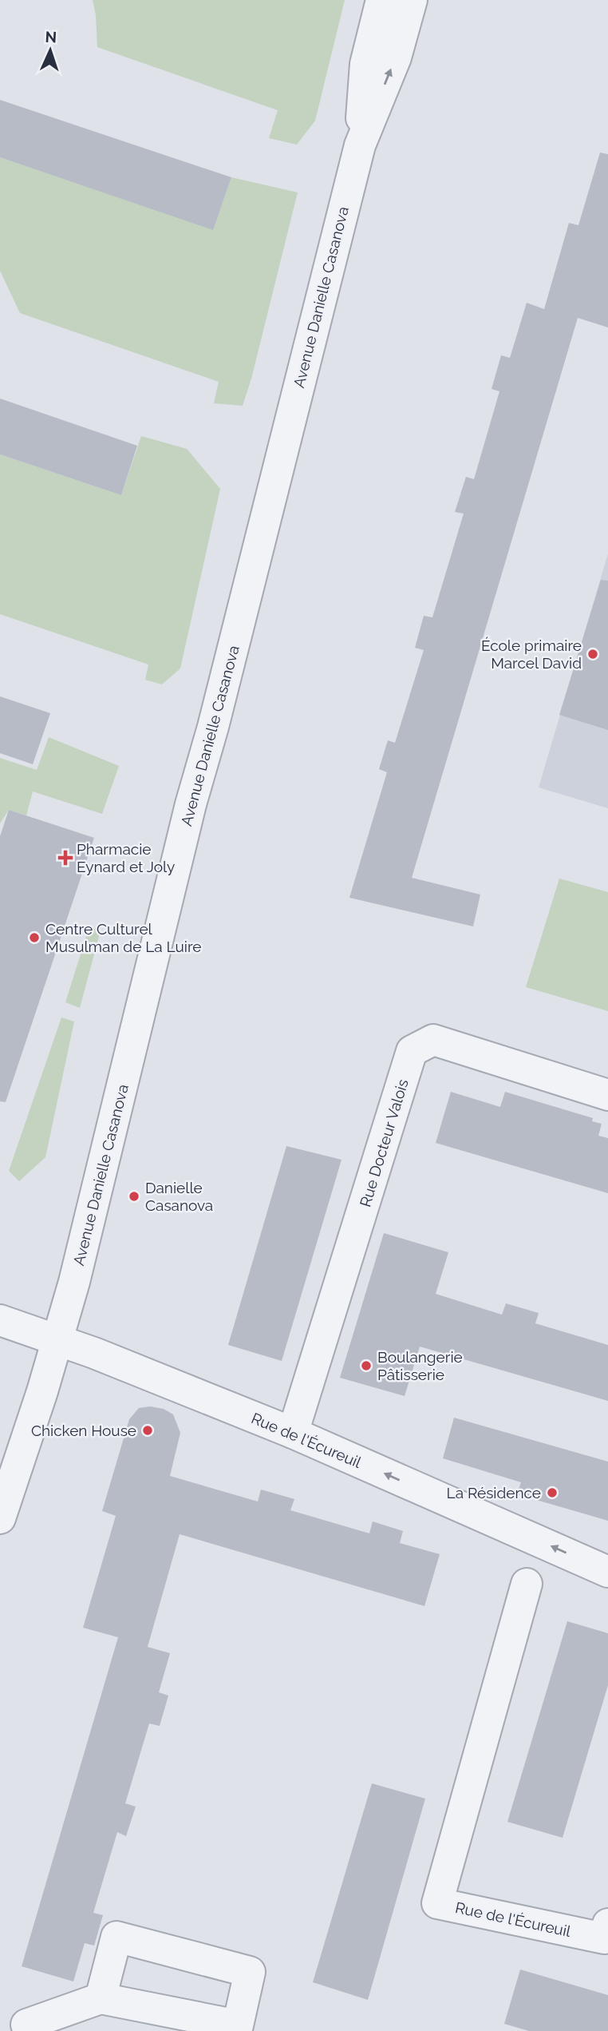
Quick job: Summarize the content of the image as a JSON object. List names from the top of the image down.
{
  "streets": {
    "street": ["Avenue Danielle Casanova", "Rue Docteur Valois", "Rue de l'Écureuil"]
  },
  "crossings": [
    ["Avenue Danielle Casanova", "Rue de l'Écureuil"],
    ["Rue Docteur Valois", "Rue de l'Écureuil"]
  ],
  "places": {
    "other": [
      "École primaire Marcel David",
      "Centre Culturel Musulman de La Luire",
      "Danielle Casanova",
      "Boulangerie Pâtisserie",
      "Chicken House",
      "La Résidence"
    ],
    "health": ["Pharmacie Eynard et Joly"]
  },
  "north": "top"
}
